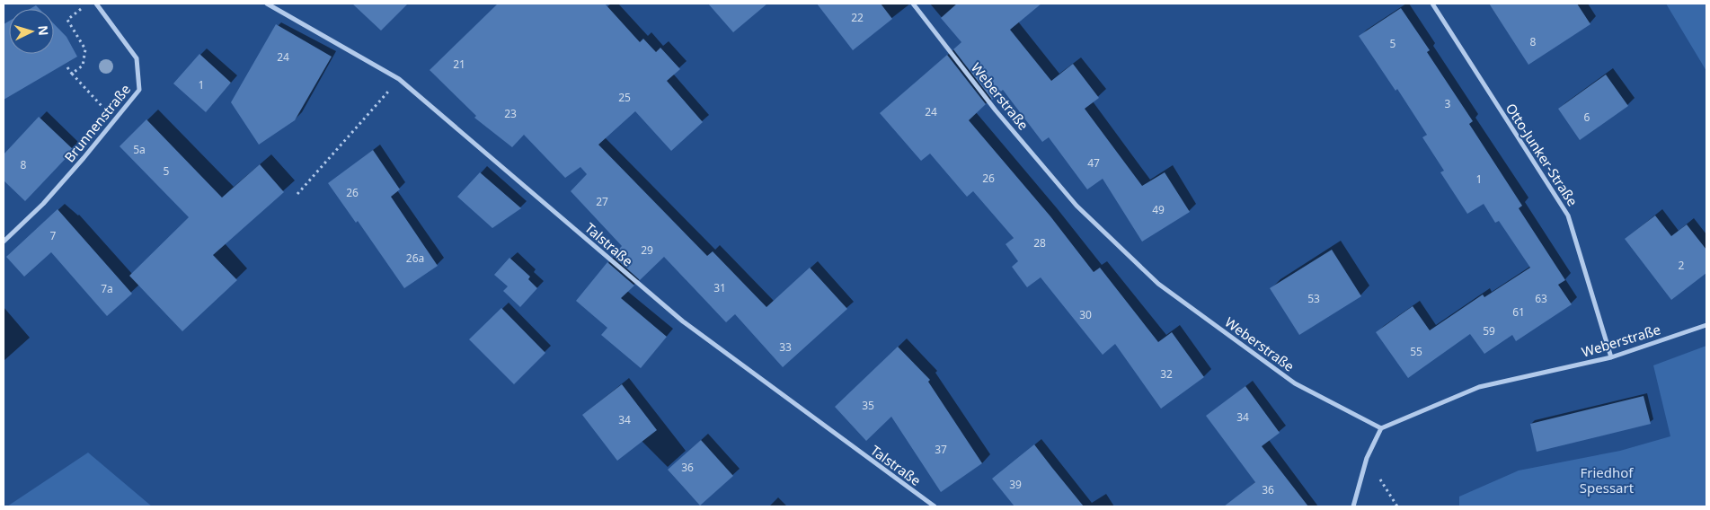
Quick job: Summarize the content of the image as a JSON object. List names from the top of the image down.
{
  "streets": {
    "street": [
      "Weberstraße",
      "Brunnenstraße",
      "Otto-Junker-Straße",
      "Talstraße"
    ]
  },
  "crossings": [
    ["Weberstraße", "Otto-Junker-Straße"]
  ],
  "parks": ["Friedhof Spessart"],
  "house_numbers": [
    "22",
    "8",
    "5",
    "24",
    "21",
    "1",
    "25",
    "3",
    "24",
    "23",
    "6",
    "5a",
    "47",
    "8",
    "5",
    "26",
    "1",
    "26",
    "27",
    "49",
    "7",
    "28",
    "29",
    "26a",
    "2",
    "31",
    "7a",
    "53",
    "63",
    "61",
    "30",
    "59",
    "33",
    "55",
    "32",
    "35",
    "34",
    "34",
    "37",
    "36",
    "39",
    "36"
  ],
  "north": "right"
}
